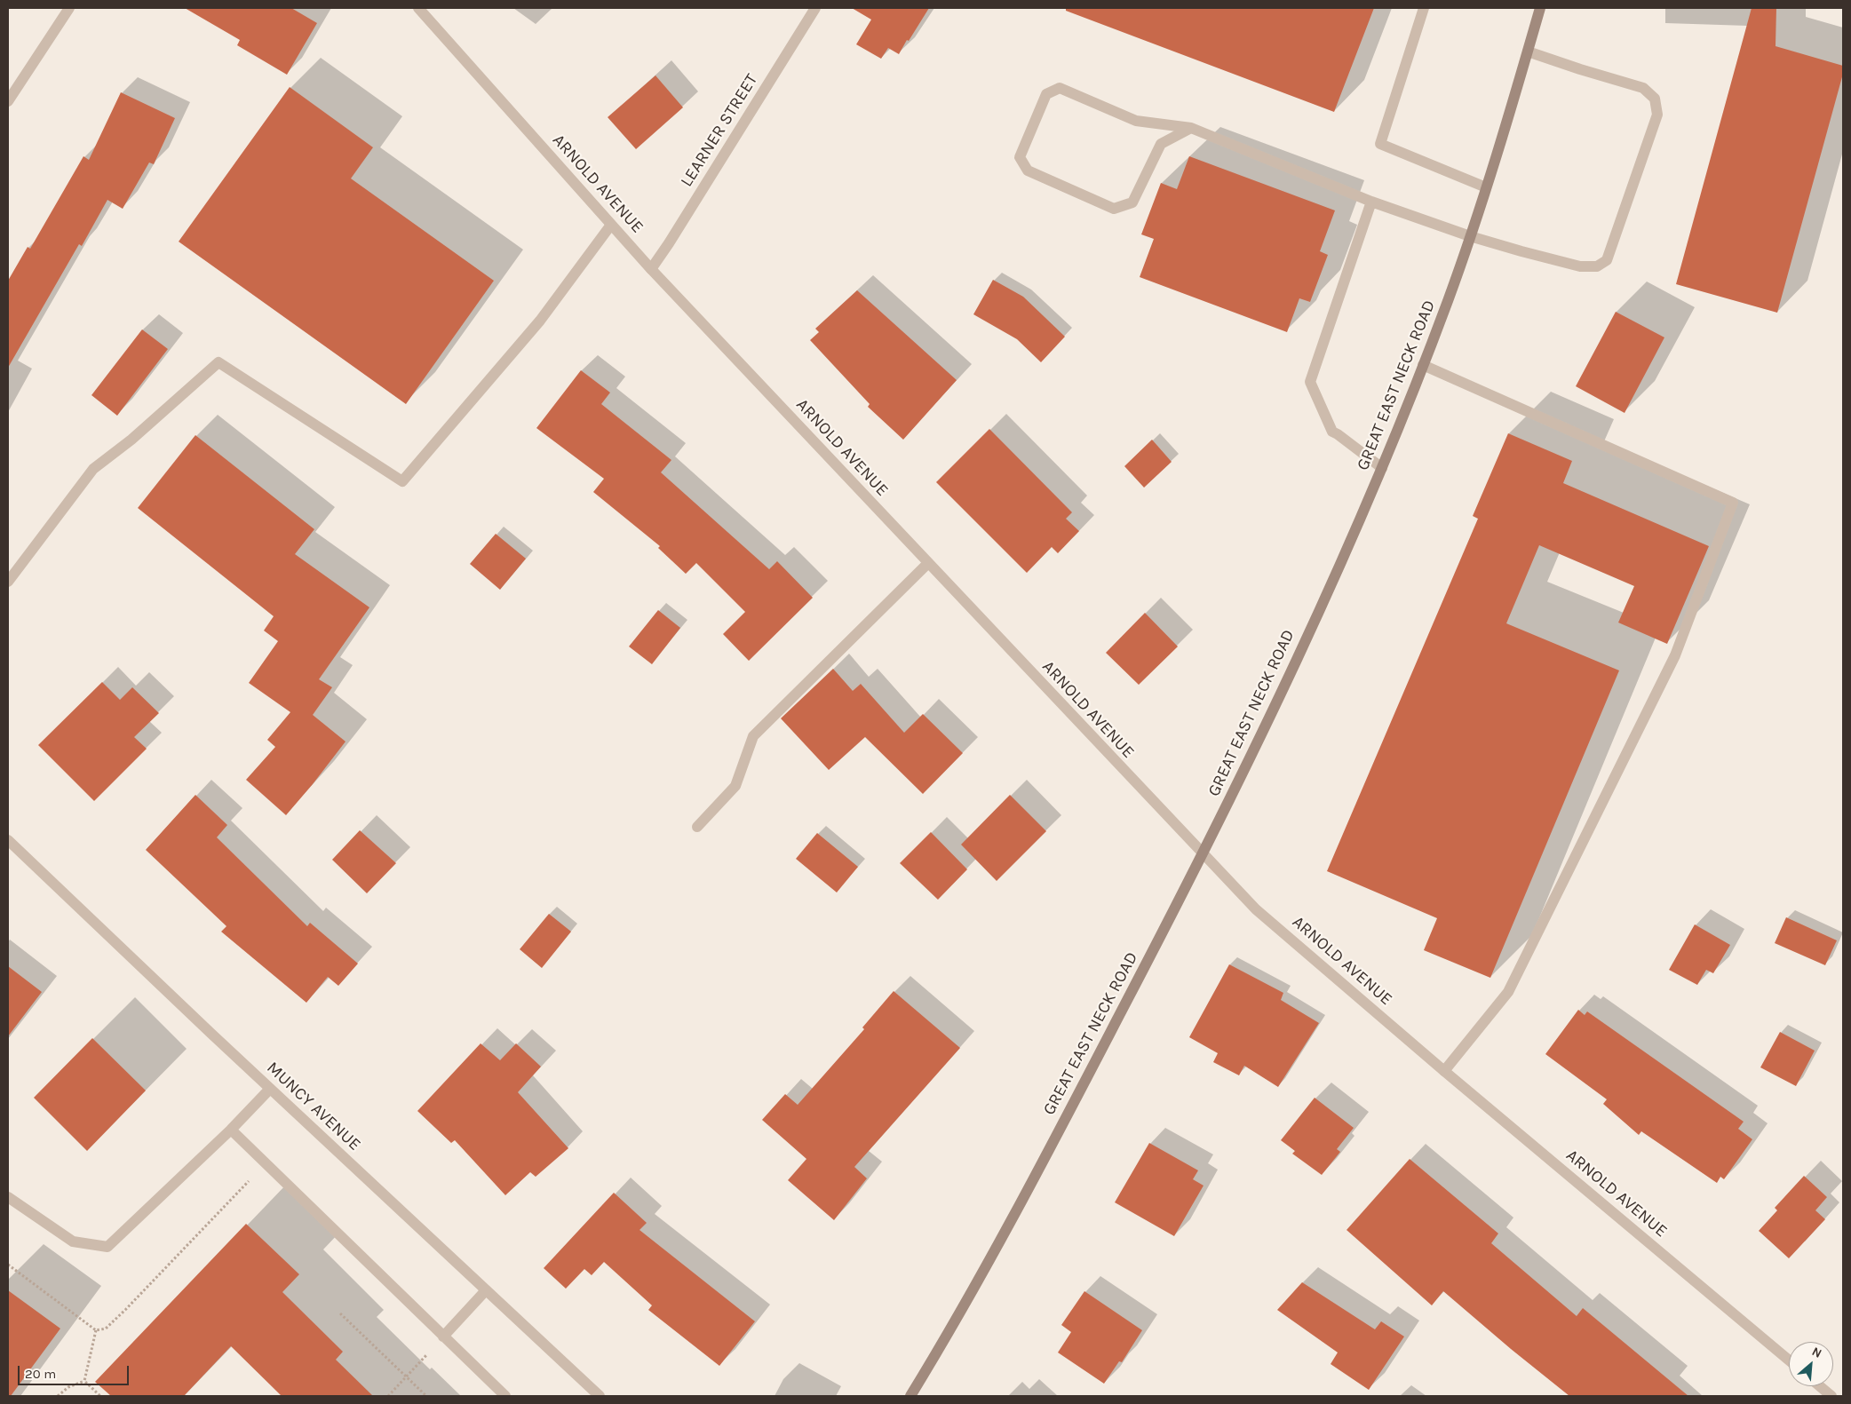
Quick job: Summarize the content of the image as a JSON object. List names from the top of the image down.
{
  "streets": {
    "main road": ["GREAT EAST NECK ROAD"],
    "street": ["LEARNER STREET", "ARNOLD AVENUE", "MUNCY AVENUE"]
  },
  "crossings": [
    ["LEARNER STREET", "ARNOLD AVENUE"],
    ["ARNOLD AVENUE", "GREAT EAST NECK ROAD"]
  ],
  "scale_bar": "20 m",
  "north": "top right"
}
